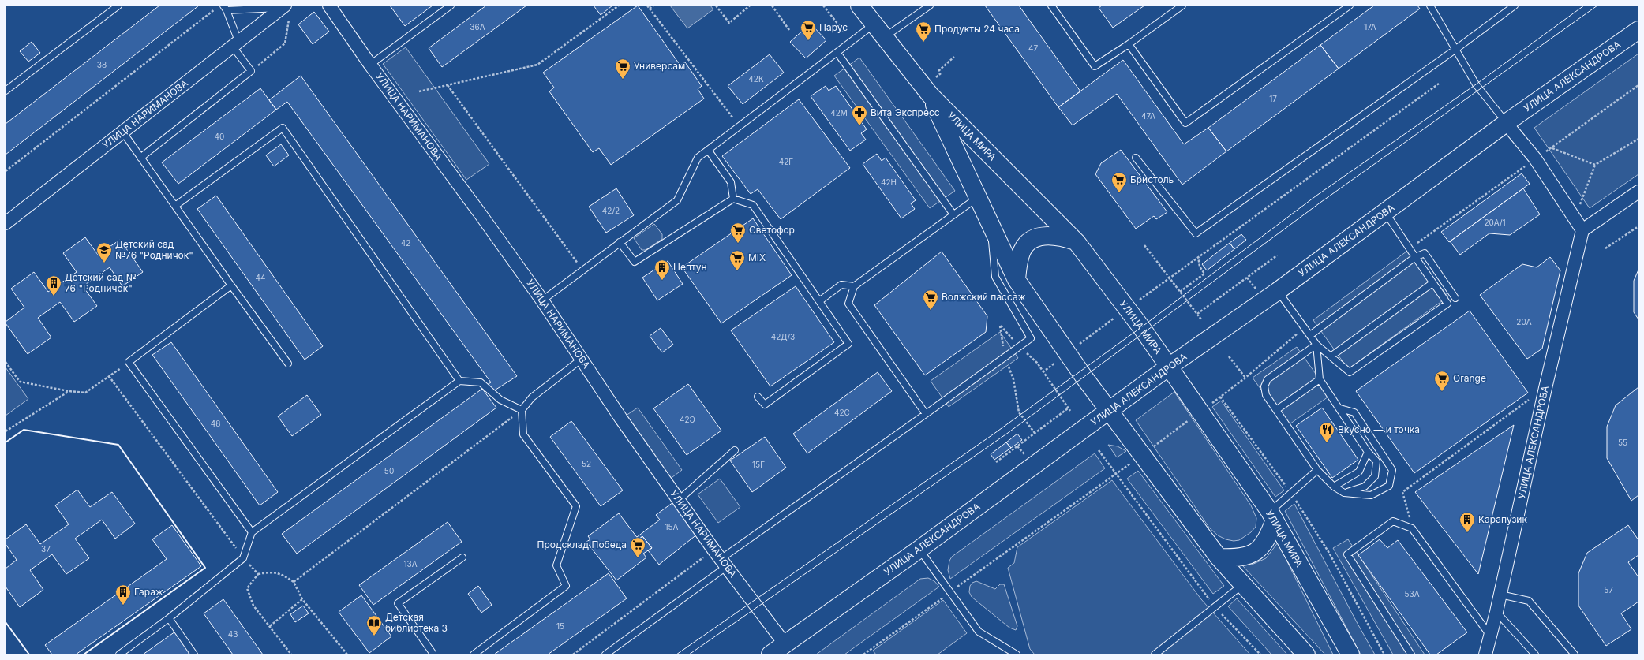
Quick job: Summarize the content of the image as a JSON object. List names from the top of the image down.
{
  "streets": {
    "street": ["УЛИЦА АЛЕКСАНДРОВА", "УЛИЦА НАРИМАНОВА", "УЛИЦА МИРА"]
  },
  "crossings": [
    ["УЛИЦА АЛЕКСАНДРОВА", "УЛИЦА НАРИМАНОВА"],
    ["УЛИЦА АЛЕКСАНДРОВА", "УЛИЦА МИРА"]
  ],
  "places": {
    "supermarket": [
      "Парус",
      "Продукты 24 часа",
      "Универсам",
      "Бристоль",
      "Светофор",
      "MIX",
      "Волжский пассаж",
      "Orange",
      "Продсклад Победа"
    ],
    "pharmacy": ["Вита Экспресс"],
    "school or university": ["Детский сад №76 \"Родничок\""],
    "building": [
      "Нептун",
      "Детский сад № 76 \"Родничок\"",
      "Карапузик",
      "Гараж"
    ],
    "restaurant": ["Вкусно — и точка"],
    "library": ["Детская библиотека 3"]
  },
  "house_numbers": [
    "36А",
    "17А",
    "47",
    "38",
    "42К",
    "17",
    "42М",
    "47А",
    "40",
    "42Г",
    "42Н",
    "42/2",
    "20А/1",
    "42",
    "44",
    "20А",
    "42Д/3",
    "42С",
    "42Э",
    "48",
    "55",
    "52",
    "15Г",
    "50",
    "15А",
    "37",
    "13А",
    "57",
    "53А",
    "15",
    "43"
  ]
}
